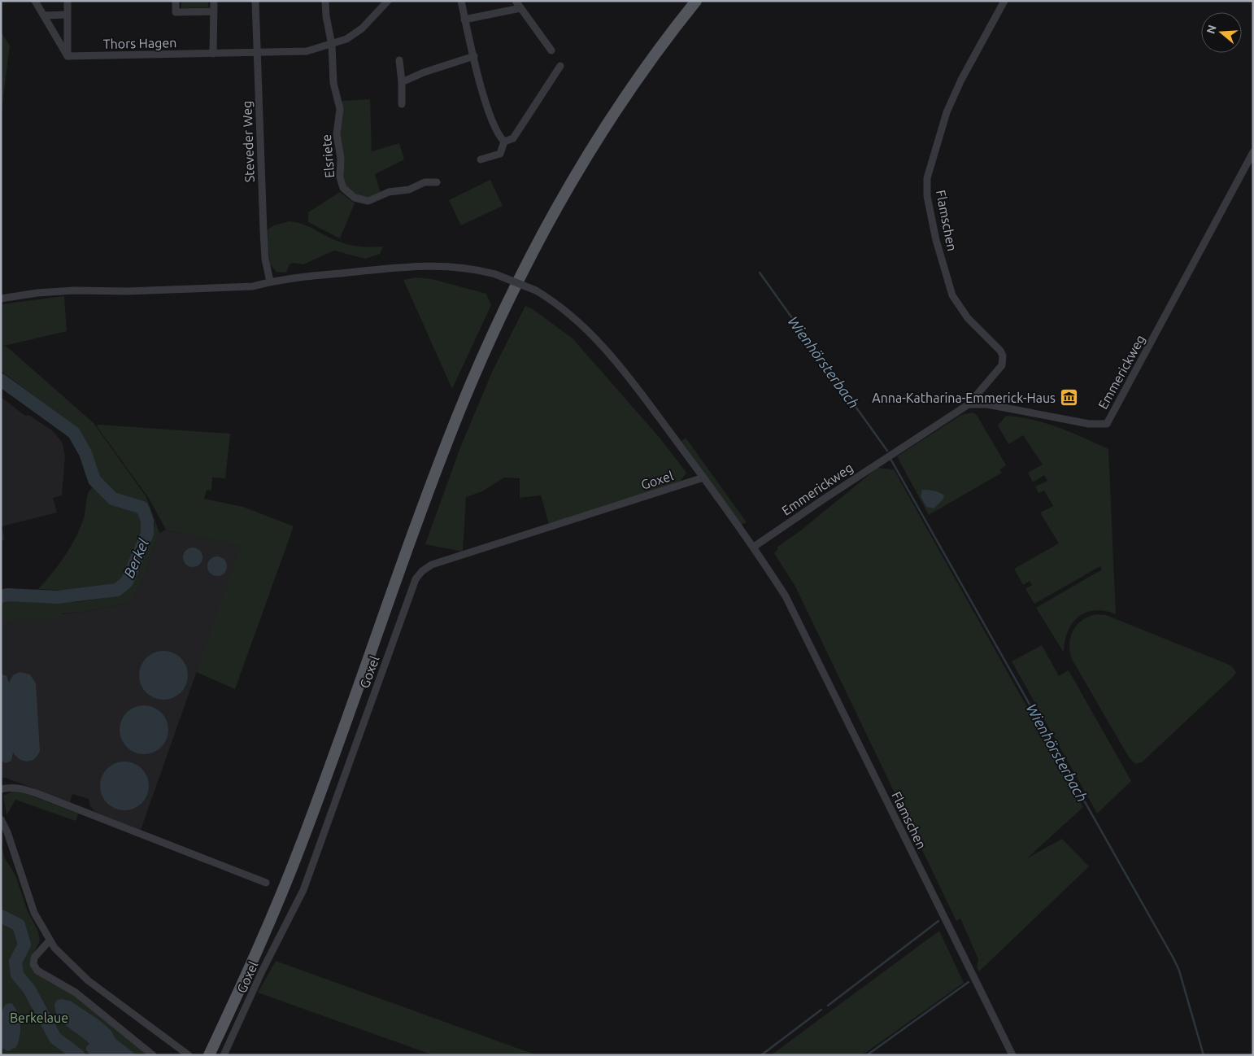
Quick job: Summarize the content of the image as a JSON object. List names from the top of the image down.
{
  "streets": {
    "street": [
      "Thors Hagen",
      "Steveder Weg",
      "Elsriete",
      "Flamschen",
      "Emmerickweg",
      "Goxel"
    ]
  },
  "crossings": [
    ["Thors Hagen", "Steveder Weg"],
    ["Thors Hagen", "Elsriete"],
    ["Steveder Weg", "Flamschen"],
    ["Flamschen", "Emmerickweg"],
    ["Flamschen", "Goxel"]
  ],
  "water": ["Wienhörsterbach", "Berkel"],
  "parks": ["Berkelaue"],
  "places": {
    "museum": ["Anna-Katharina-Emmerick-Haus"]
  },
  "north": "left"
}
